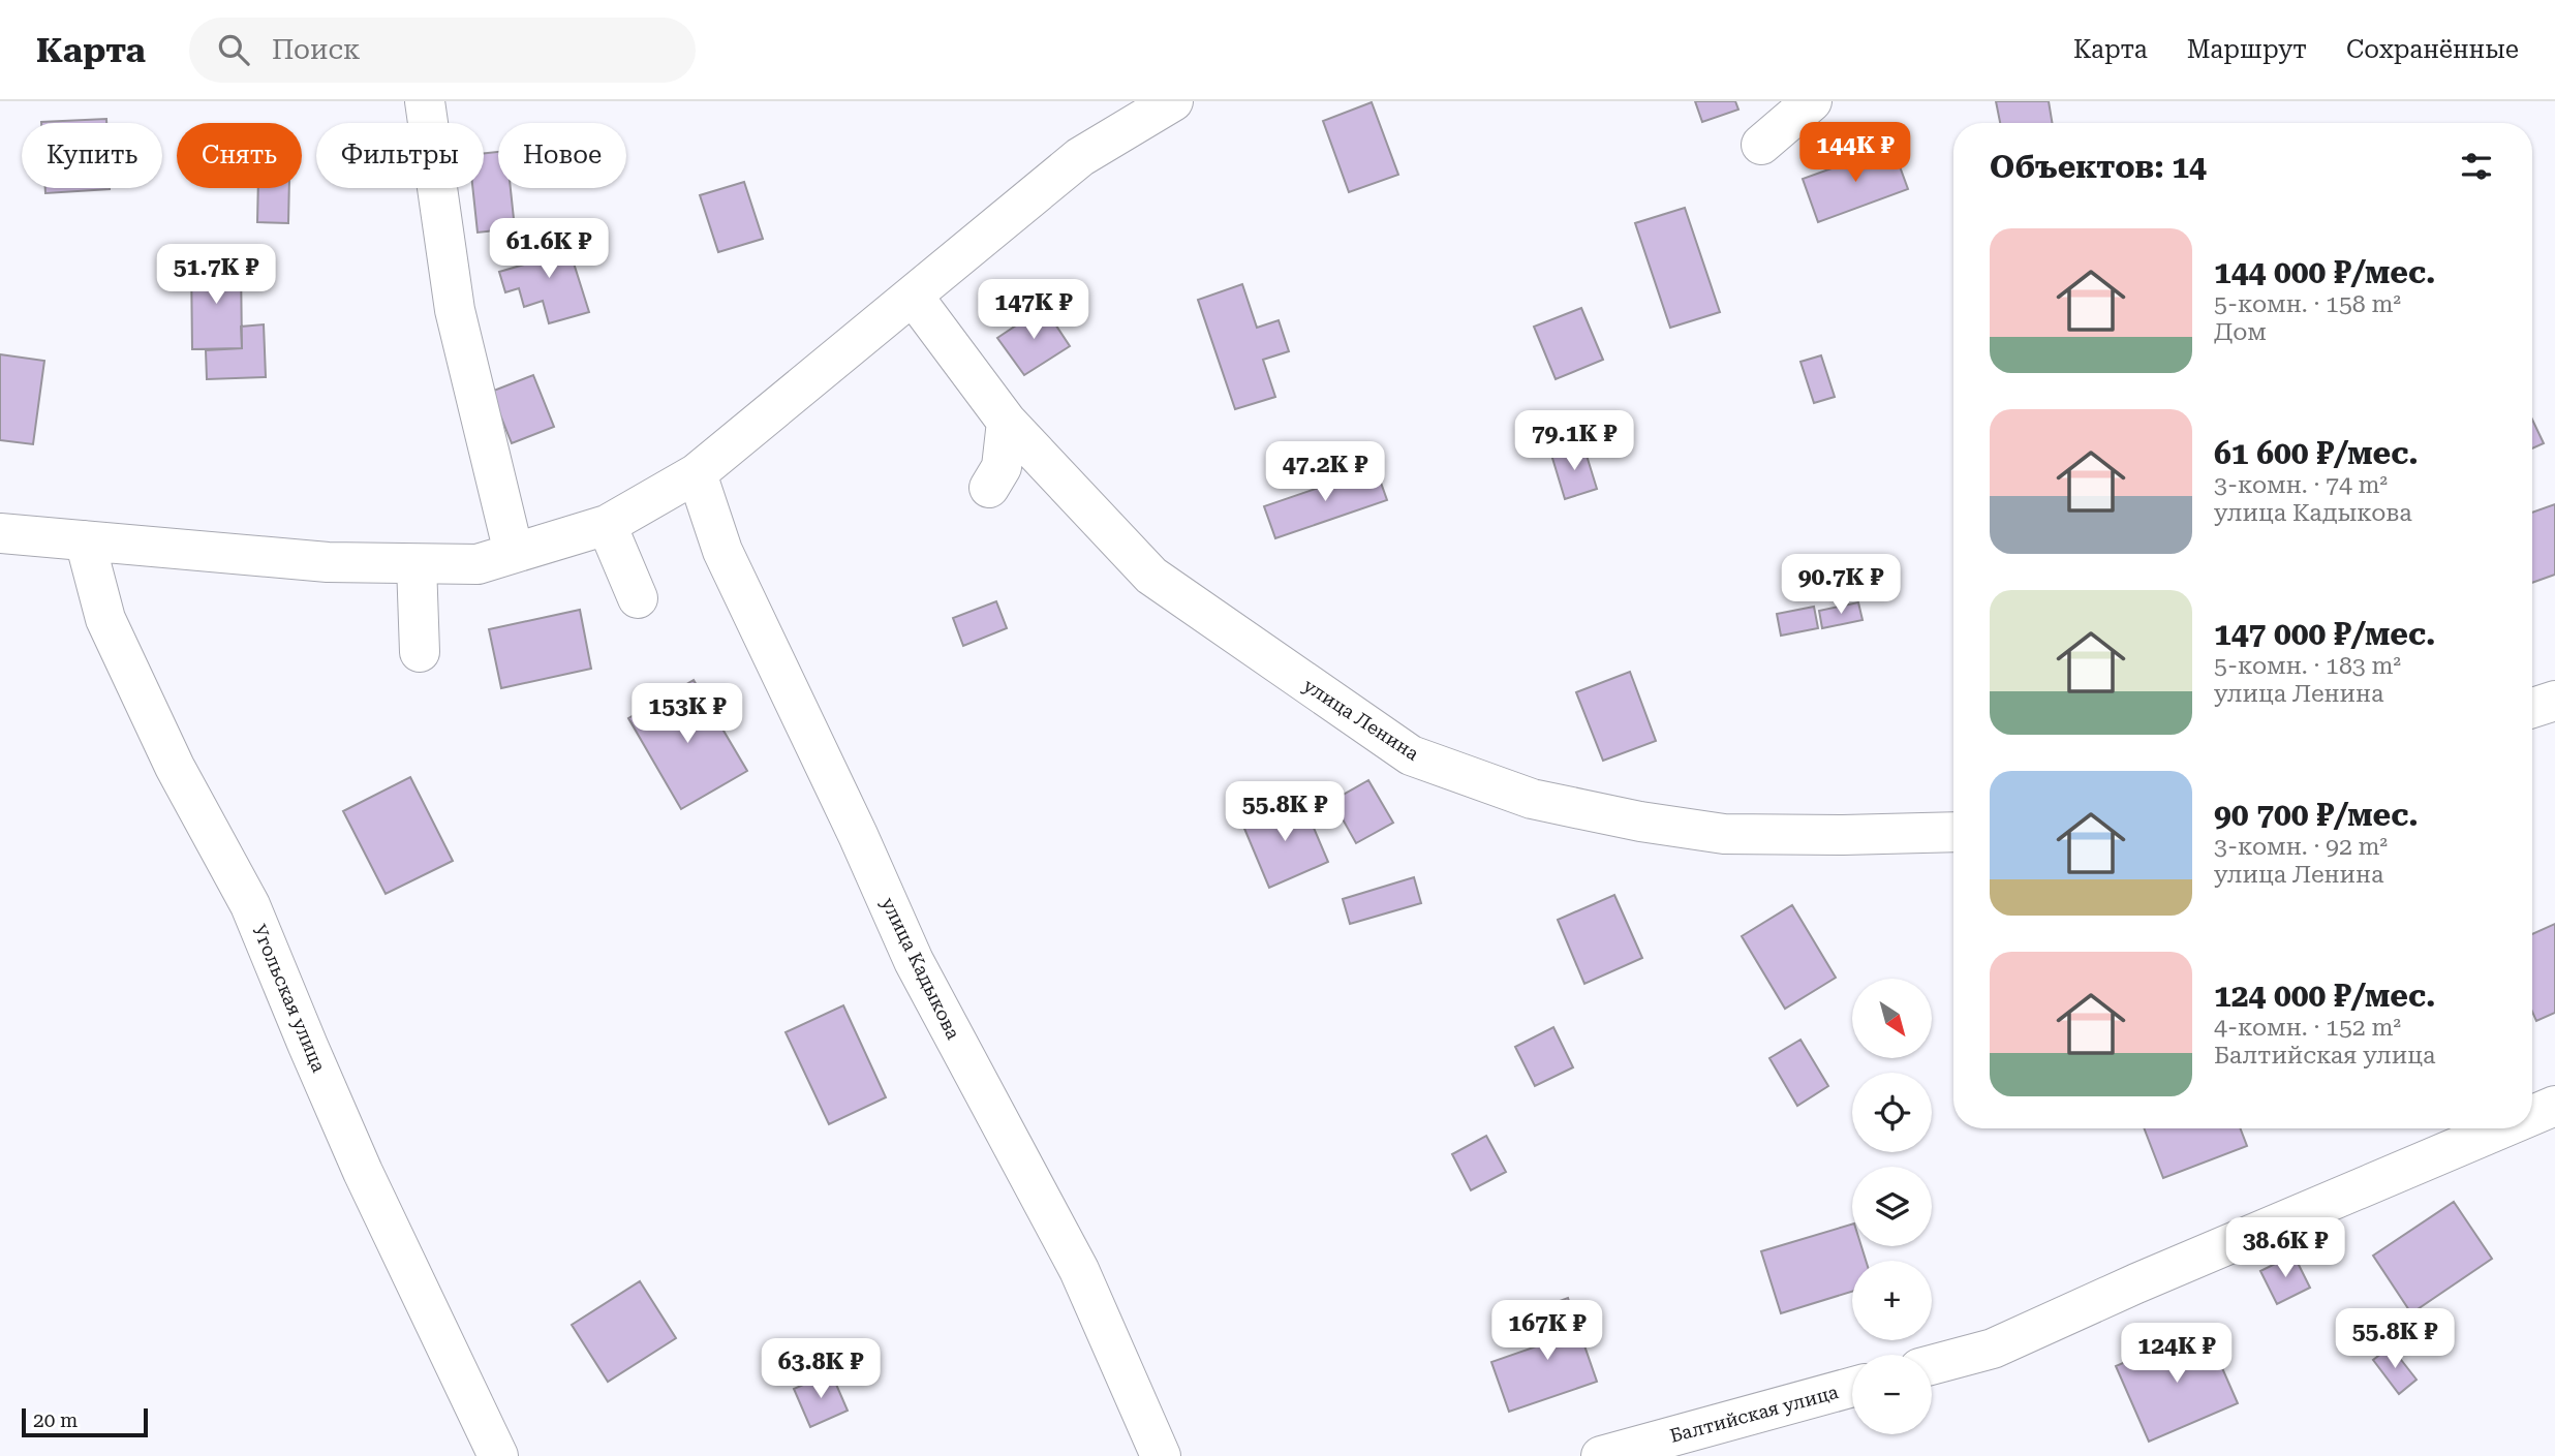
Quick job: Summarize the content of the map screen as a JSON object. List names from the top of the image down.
{
  "streets": {
    "street": [
      "улица Ленина",
      "улица Кадыкова",
      "Угольская улица",
      "Балтийская улица"
    ]
  },
  "scale_bar": "20 m",
  "north": "bottom right",
  "page": {
    "header": "Карта",
    "search": "Поиск",
    "nav": ["Карта", "Маршрут", "Сохранённые"],
    "price": [
      "144K ₽",
      "61.6K ₽",
      "51.7K ₽",
      "147K ₽",
      "79.1K ₽",
      "47.2K ₽",
      "90.7K ₽",
      "153K ₽",
      "55.8K ₽",
      "38.6K ₽",
      "167K ₽",
      "55.8K ₽",
      "124K ₽",
      "63.8K ₽"
    ],
    "chip": [
      "Купить",
      "Снять",
      "Фильтры",
      "Новое"
    ],
    "heading": "Объектов: 14",
    "list": [
      {
        "name": "144 000 ₽/мес.",
        "note": "5-комн. · 158 m² · Дом"
      },
      {
        "name": "61 600 ₽/мес.",
        "note": "3-комн. · 74 m² · улица Кадыкова"
      },
      {
        "name": "147 000 ₽/мес.",
        "note": "5-комн. · 183 m² · улица Ленина"
      },
      {
        "name": "90 700 ₽/мес.",
        "note": "3-комн. · 92 m² · улица Ленина"
      },
      {
        "name": "124 000 ₽/мес.",
        "note": "4-комн. · 152 m² · Балтийская улица"
      }
    ],
    "map_buttons": ["+", "−"],
    "scale": "20 m"
  }
}
